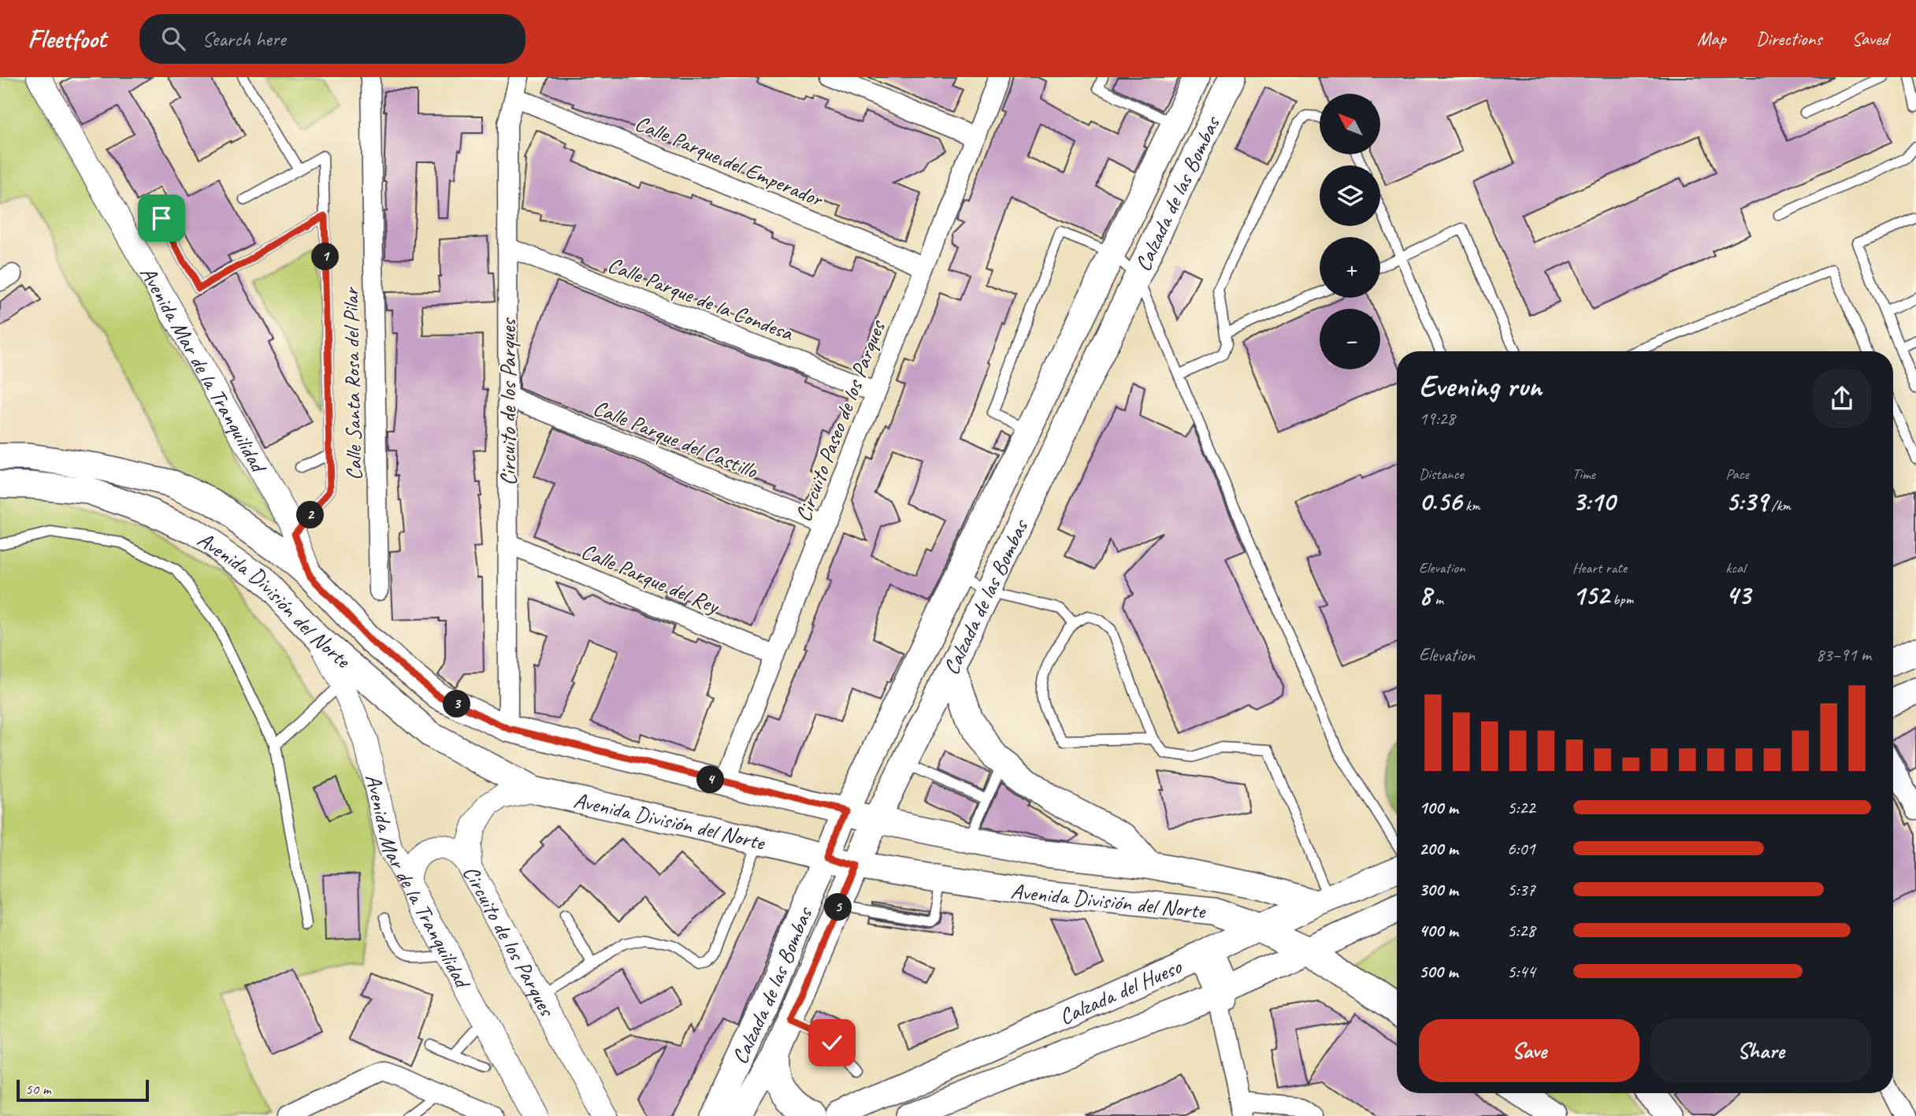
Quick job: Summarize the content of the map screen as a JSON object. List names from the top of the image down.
{
  "streets": {
    "main road": ["Calzada de las Bombas", "Avenida División del Norte", "Calzada del Hueso"],
    "street": [
      "Calle Parque del Emperador",
      "Calle Parque de la Condesa",
      "Avenida Mar de la Tranquilidad",
      "Calle Santa Rosa del Pilar",
      "Circuito de los Parques",
      "Circuito Paseo de los Parques",
      "Calle Parque del Castillo",
      "Calle Parque del Rey"
    ]
  },
  "crossings": [
    ["Calle Parque del Emperador", "Circuito de los Parques"],
    ["Calle Parque del Emperador", "Circuito Paseo de los Parques"],
    ["Calzada de las Bombas", "Avenida División del Norte"],
    ["Calle Parque de la Condesa", "Circuito de los Parques"],
    ["Calle Parque de la Condesa", "Circuito Paseo de los Parques"],
    ["Avenida Mar de la Tranquilidad", "Avenida División del Norte"],
    ["Circuito de los Parques", "Calle Parque del Castillo"],
    ["Circuito de los Parques", "Calle Parque del Rey"],
    ["Circuito de los Parques", "Avenida División del Norte"],
    ["Circuito Paseo de los Parques", "Calle Parque del Castillo"],
    ["Circuito Paseo de los Parques", "Calle Parque del Rey"],
    ["Circuito Paseo de los Parques", "Avenida División del Norte"],
    ["Avenida División del Norte", "Calzada del Hueso"]
  ],
  "scale_bar": "50 m",
  "north": "top left",
  "page": {
    "header": "Fleetfoot",
    "search": "Search here",
    "nav": ["Map", "Directions", "Saved"],
    "map_buttons": ["+", "−"],
    "pins": [
      "1",
      "2",
      "3",
      "4",
      "5"
    ],
    "heading": ["Evening run", "19:28"],
    "stats": [
      ["Distance", "0.56 km"],
      ["Time", "3:10"],
      ["Pace", "5:39 /km"],
      ["Elevation", "8 m"],
      ["Heart rate", "152 bpm"],
      ["kcal", "43"]
    ],
    "chart": ["Elevation", "83–91 m"],
    "list": [
      {
        "name": "100 m",
        "note": "5:22"
      },
      {
        "name": "200 m",
        "note": "6:01"
      },
      {
        "name": "300 m",
        "note": "5:37"
      },
      {
        "name": "400 m",
        "note": "5:28"
      },
      {
        "name": "500 m",
        "note": "5:44"
      }
    ],
    "buttons": ["Save", "Share"],
    "scale": "50 m"
  }
}
